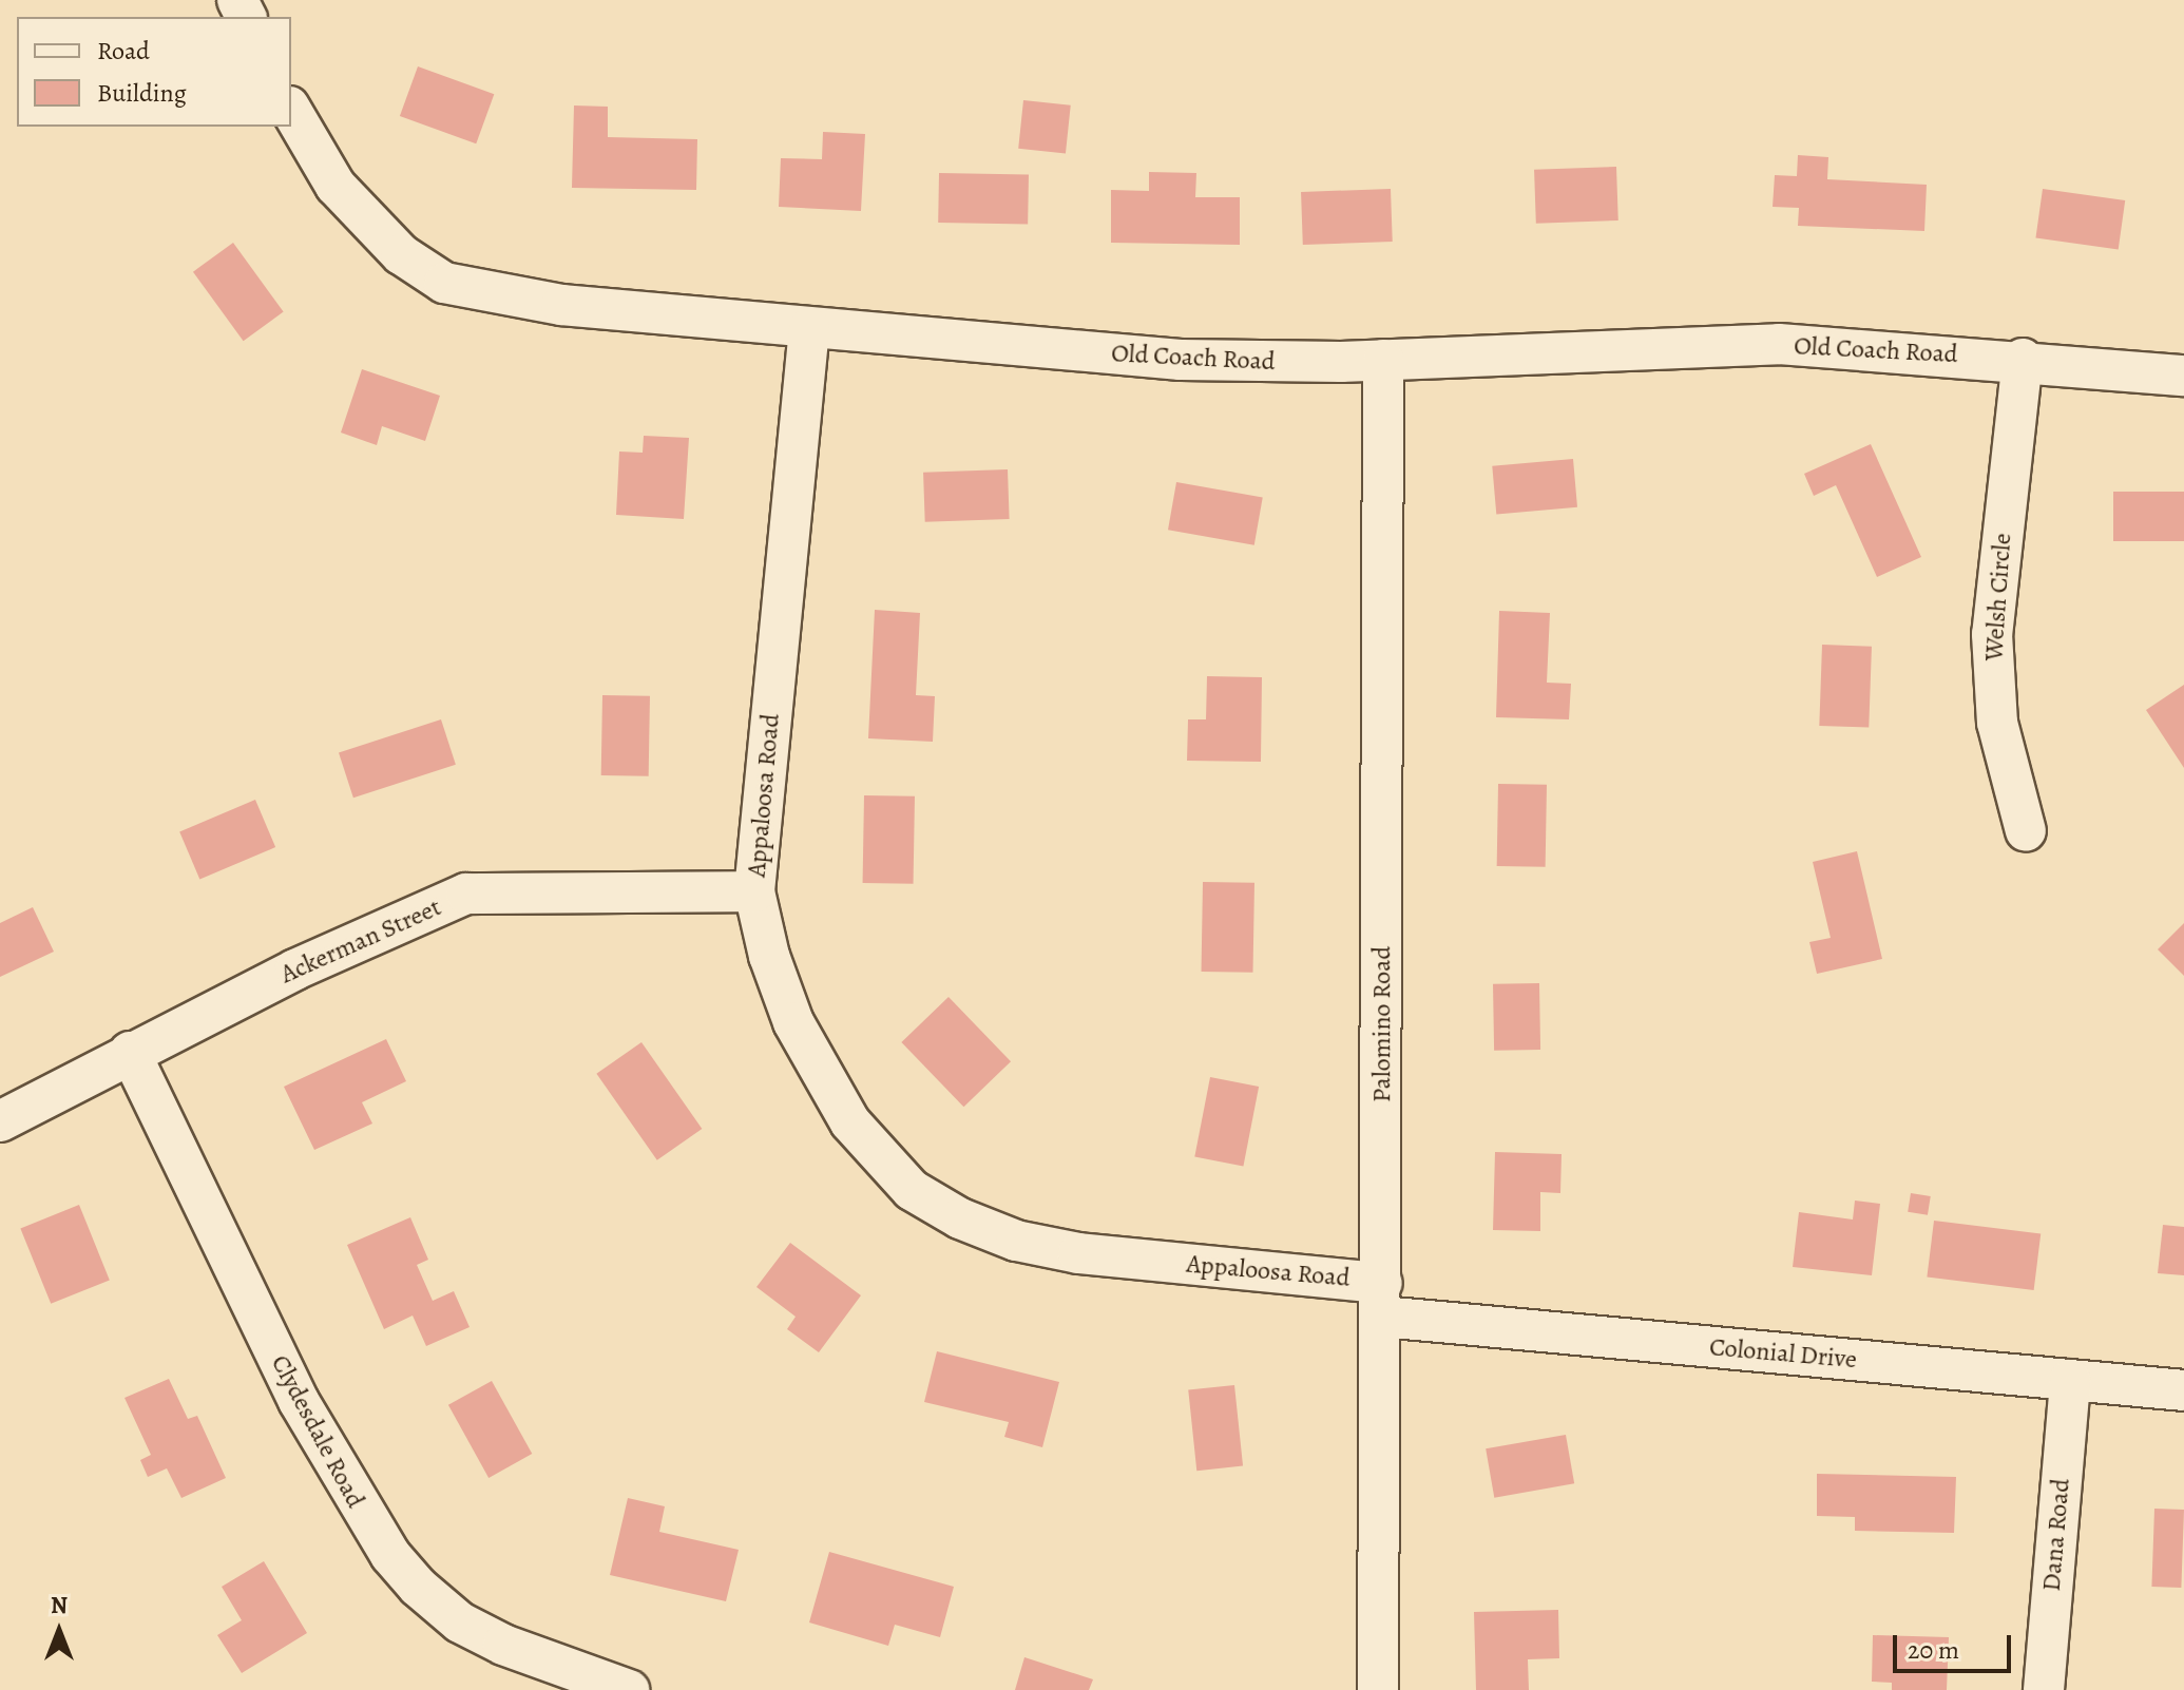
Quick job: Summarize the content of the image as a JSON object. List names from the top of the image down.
{
  "streets": {
    "street": [
      "Old Coach Road",
      "Welsh Circle",
      "Appaloosa Road",
      "Ackerman Street",
      "Palomino Road",
      "Colonial Drive",
      "Clydesdale Road",
      "Dana Road"
    ]
  },
  "crossings": [
    ["Old Coach Road", "Welsh Circle"],
    ["Old Coach Road", "Appaloosa Road"],
    ["Old Coach Road", "Palomino Road"],
    ["Appaloosa Road", "Ackerman Street"],
    ["Appaloosa Road", "Palomino Road"],
    ["Appaloosa Road", "Colonial Drive"],
    ["Ackerman Street", "Clydesdale Road"],
    ["Palomino Road", "Colonial Drive"],
    ["Colonial Drive", "Dana Road"]
  ],
  "legend": ["Road", "Building"],
  "scale_bar": "20 m",
  "north": "top"
}
